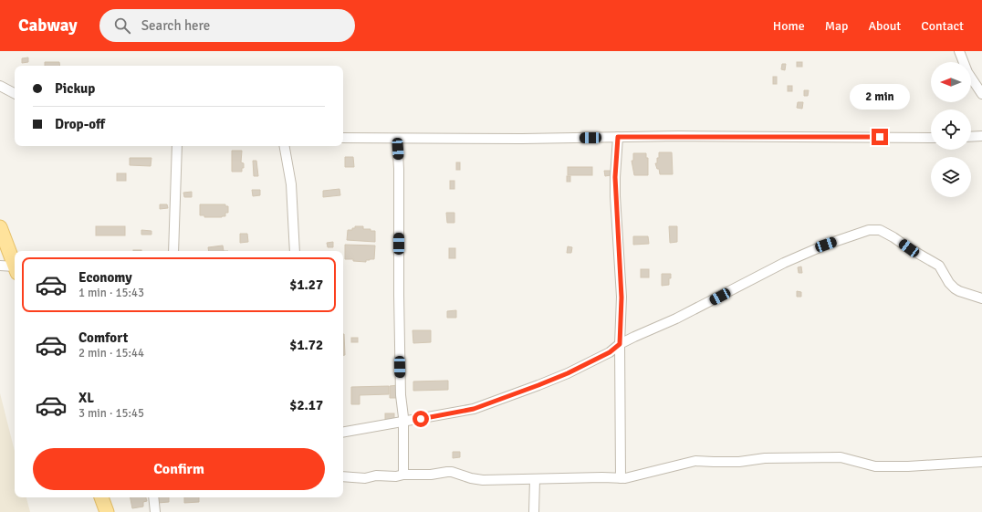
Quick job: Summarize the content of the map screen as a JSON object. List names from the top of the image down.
{
  "north": "left",
  "page": {
    "header": "Cabway",
    "search": "Search here",
    "nav": [
      "Home",
      "Map",
      "About",
      "Contact"
    ],
    "banner": ["Pickup", "Drop-off"],
    "bubble": "2 min",
    "list": [
      {
        "name": "Economy",
        "note": "1 min · 15:43",
        "value": "$1.27"
      },
      {
        "name": "Comfort",
        "note": "2 min · 15:44",
        "value": "$1.72"
      },
      {
        "name": "XL",
        "note": "3 min · 15:45",
        "value": "$2.17"
      }
    ],
    "buttons": "Confirm"
  }
}
